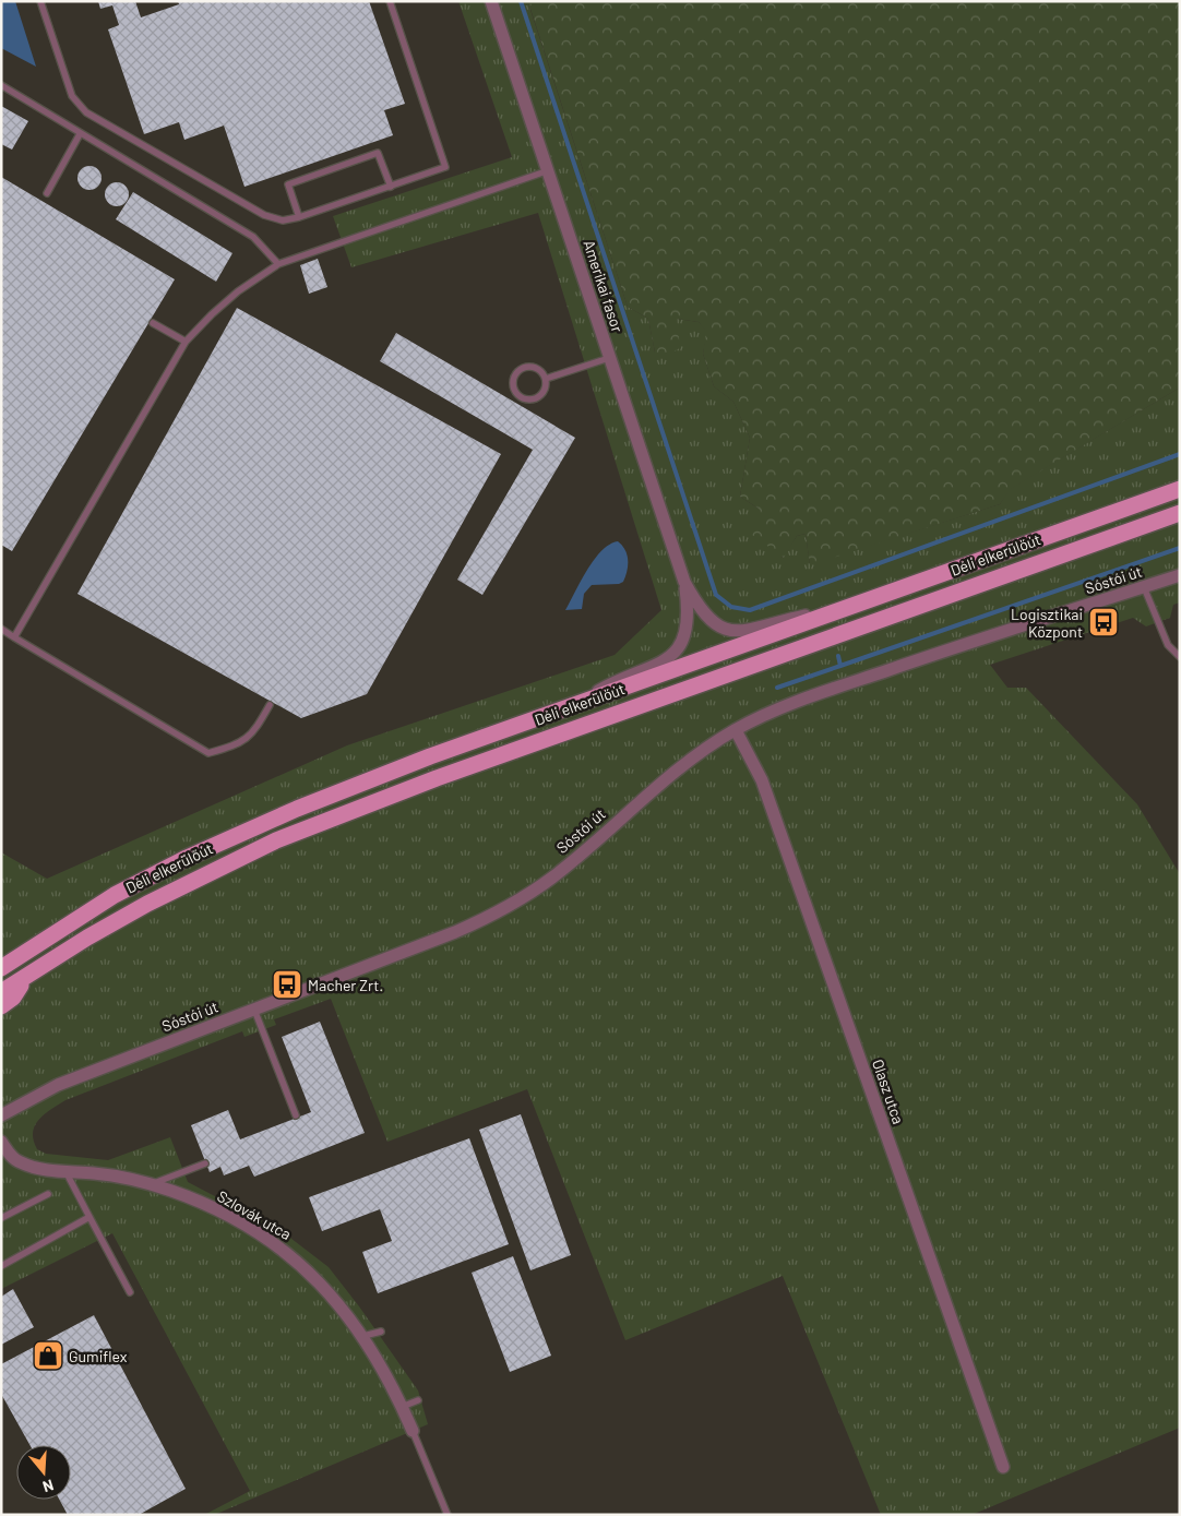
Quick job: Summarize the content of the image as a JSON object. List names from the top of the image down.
{
  "streets": {
    "main road": ["Déli elkerülőút"],
    "street": [
      "Amerikai fasor",
      "Sóstói út",
      "Olasz utca",
      "Szlovák utca"
    ]
  },
  "crossings": [
    ["Sóstói út", "Olasz utca"]
  ],
  "places": {
    "bus stop": ["Logisztikai Központ", "Macher Zrt."],
    "shop": ["Gumiflex"]
  },
  "north": "bottom"
}
